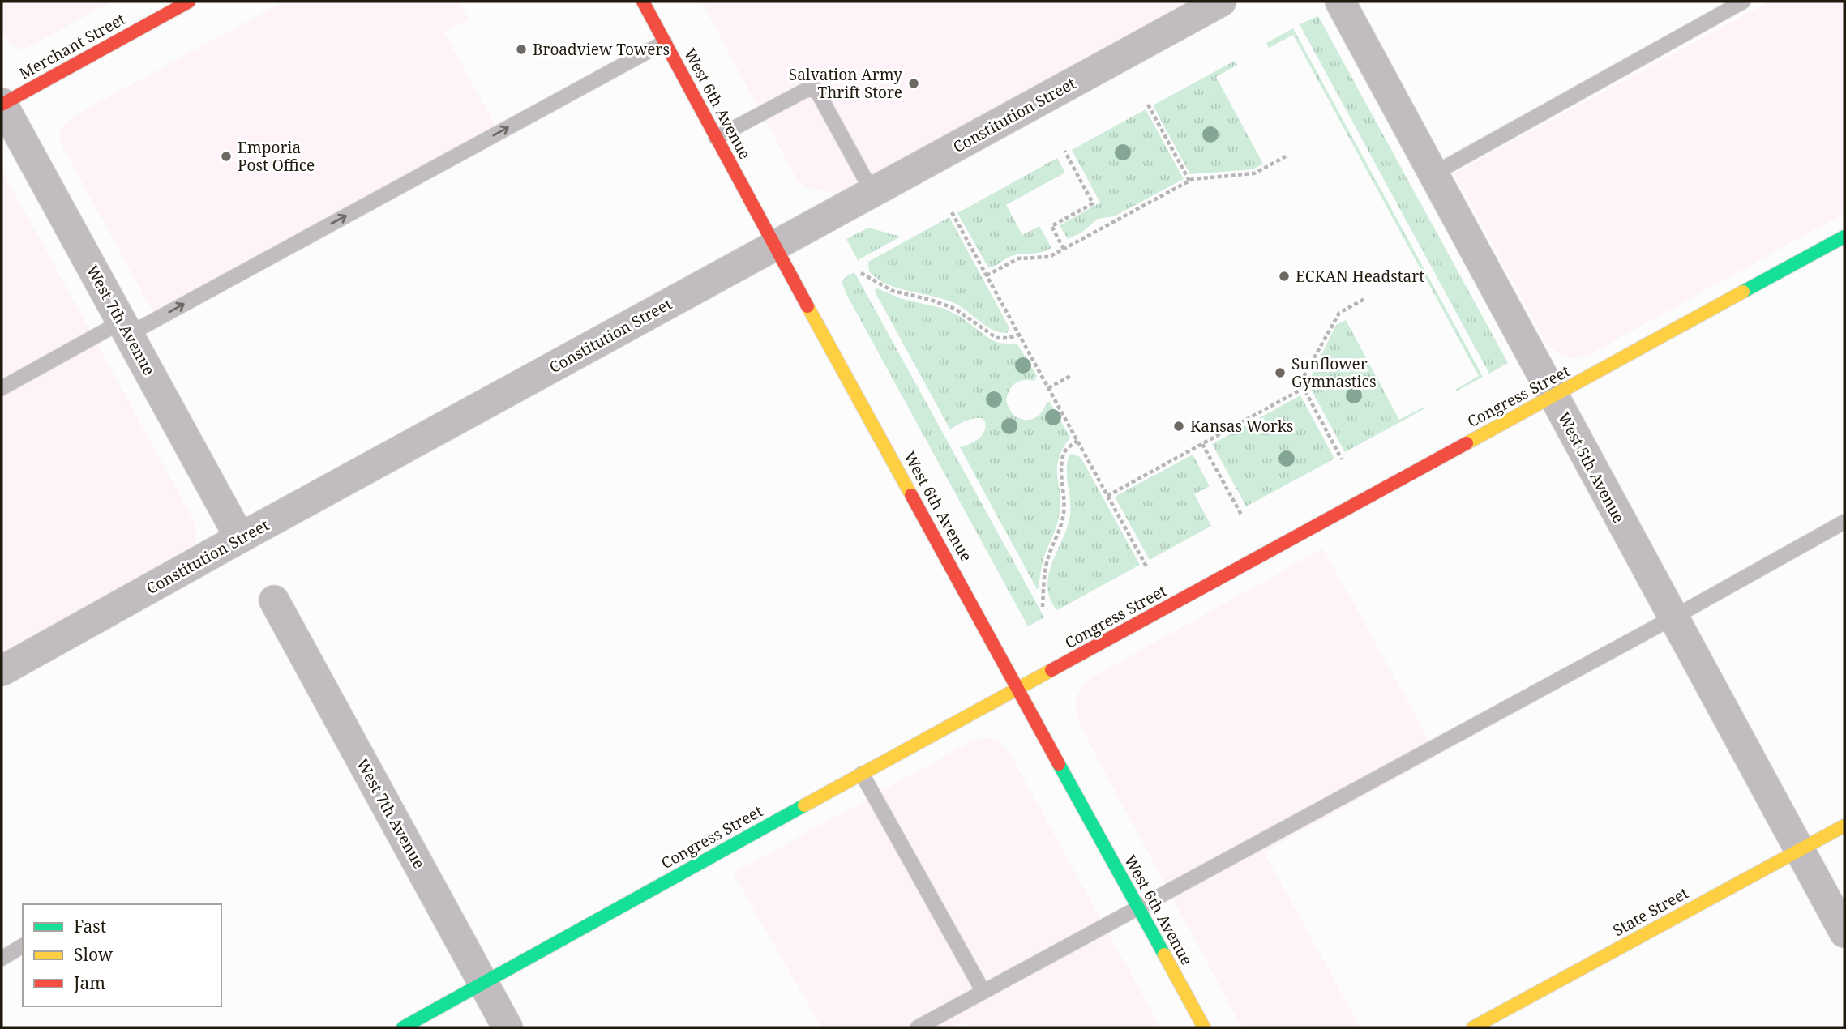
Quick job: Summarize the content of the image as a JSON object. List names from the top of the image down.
{
  "streets": {
    "street": [
      "Merchant Street",
      "West 6th Avenue",
      "Constitution Street",
      "West 7th Avenue",
      "Congress Street",
      "West 5th Avenue",
      "State Street"
    ]
  },
  "crossings": [
    ["Merchant Street", "West 7th Avenue"],
    ["West 6th Avenue", "Constitution Street"],
    ["West 6th Avenue", "Congress Street"],
    ["Constitution Street", "West 7th Avenue"],
    ["West 7th Avenue", "Congress Street"],
    ["Congress Street", "West 5th Avenue"],
    ["West 5th Avenue", "State Street"]
  ],
  "places": [
    "Broadview Towers",
    "Salvation Army Thrift Store",
    "Emporia Post Office",
    "ECKAN Headstart",
    "Sunflower Gymnastics",
    "Kansas Works"
  ],
  "legend": ["Fast", "Slow", "Jam"]
}
